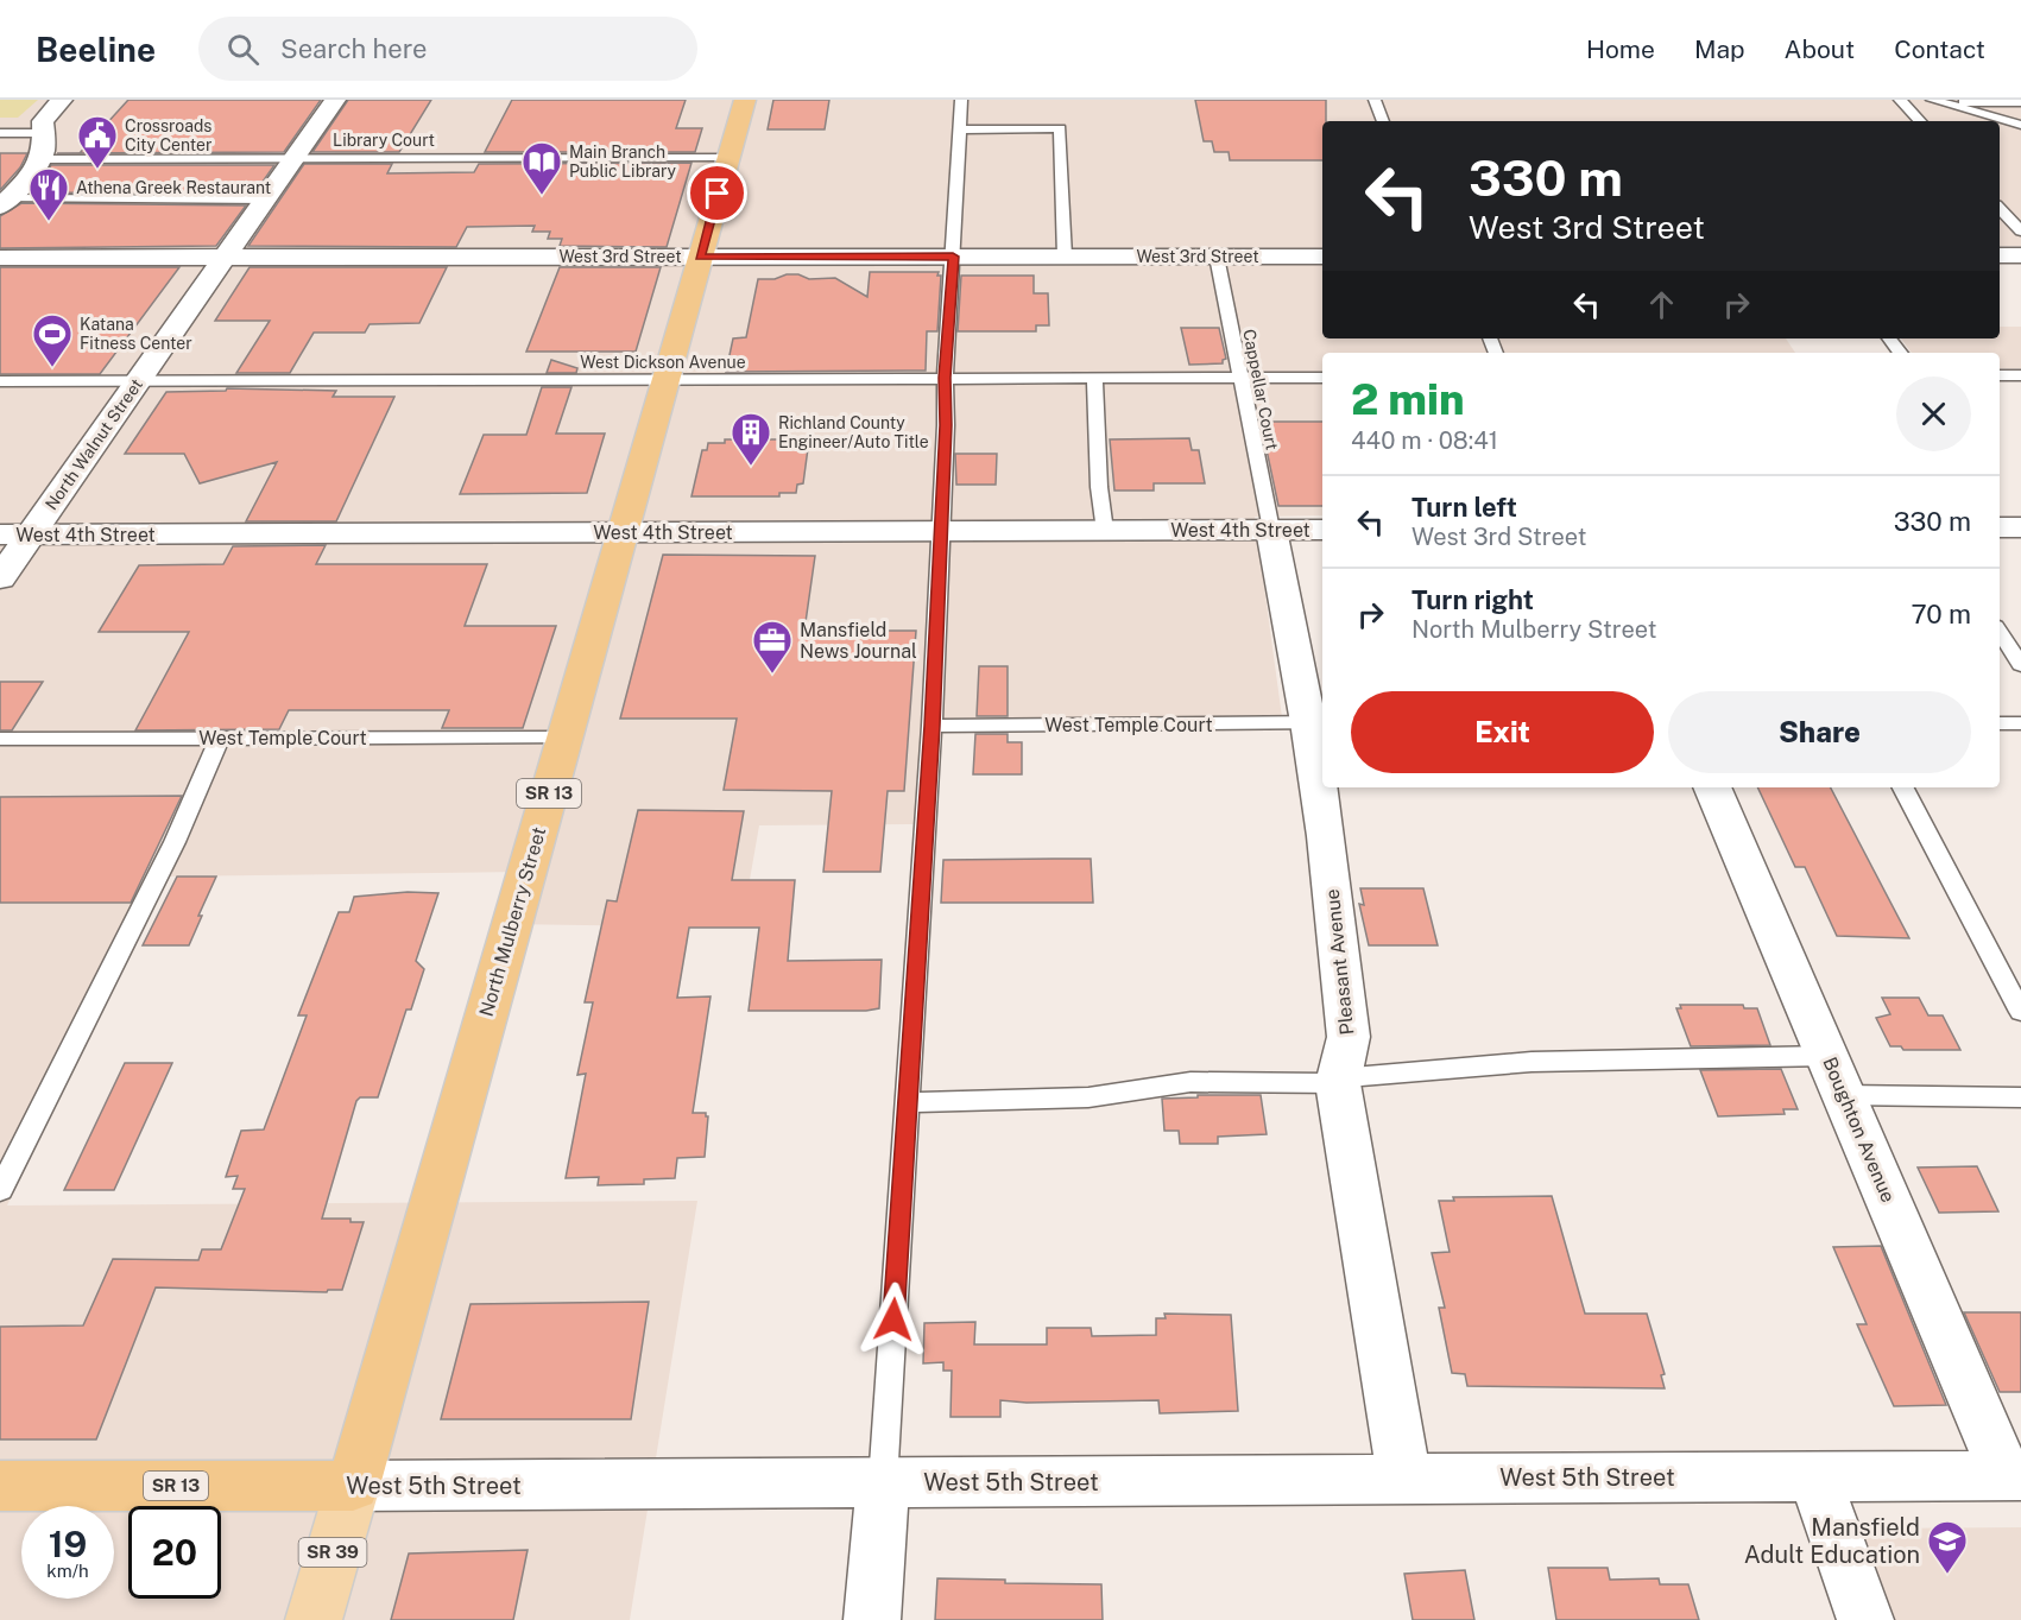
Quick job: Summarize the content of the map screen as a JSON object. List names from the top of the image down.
{
  "streets": {
    "highway": ["SR 13", "North Mulberry Street", "West 5th Street"],
    "main road": ["SR 39"],
    "street": [
      "West 3rd Street",
      "North Walnut Street",
      "West 4th Street",
      "Pleasant Avenue",
      "Boughton Avenue"
    ],
    "lane": [
      "Library Court",
      "West Dickson Avenue",
      "Cappellar Court",
      "West Temple Court"
    ]
  },
  "crossings": [
    ["Library Court", "North Walnut Street"],
    ["Library Court", "North Mulberry Street"],
    ["West 3rd Street", "Cappellar Court"],
    ["West 3rd Street", "North Walnut Street"],
    ["West 3rd Street", "North Mulberry Street"],
    ["West Dickson Avenue", "Cappellar Court"],
    ["West Dickson Avenue", "North Walnut Street"],
    ["West Dickson Avenue", "North Mulberry Street"],
    ["Cappellar Court", "West 4th Street"],
    ["Cappellar Court", "Pleasant Avenue"],
    ["North Walnut Street", "West 4th Street"],
    ["West 4th Street", "North Mulberry Street"],
    ["West 4th Street", "Pleasant Avenue"],
    ["West Temple Court", "North Mulberry Street"],
    ["West Temple Court", "Pleasant Avenue"],
    ["North Mulberry Street", "West 5th Street"],
    ["Pleasant Avenue", "West 5th Street"],
    ["Boughton Avenue", "West 5th Street"]
  ],
  "places": {
    "public building": ["Crossroads City Center"],
    "library": ["Main Branch Public Library"],
    "restaurant": ["Athena Greek Restaurant"],
    "sports": ["Katana Fitness Center"],
    "building": ["Richland County Engineer/Auto Title"],
    "office": ["Mansfield News Journal"],
    "school or university": ["Mansfield Adult Education"]
  },
  "page": {
    "header": "Beeline",
    "search": "Search here",
    "nav": [
      "Home",
      "Map",
      "About",
      "Contact"
    ],
    "turn": ["330 m", "West 3rd Street"],
    "heading": ["2 min", "440 m · 08:41"],
    "list": [
      {
        "name": "Turn left",
        "note": "West 3rd Street",
        "value": "330 m"
      },
      {
        "name": "Turn right",
        "note": "North Mulberry Street",
        "value": "70 m"
      }
    ],
    "buttons": ["Exit", "Share"],
    "speed": "19 km/h",
    "limit": "20"
  }
}
